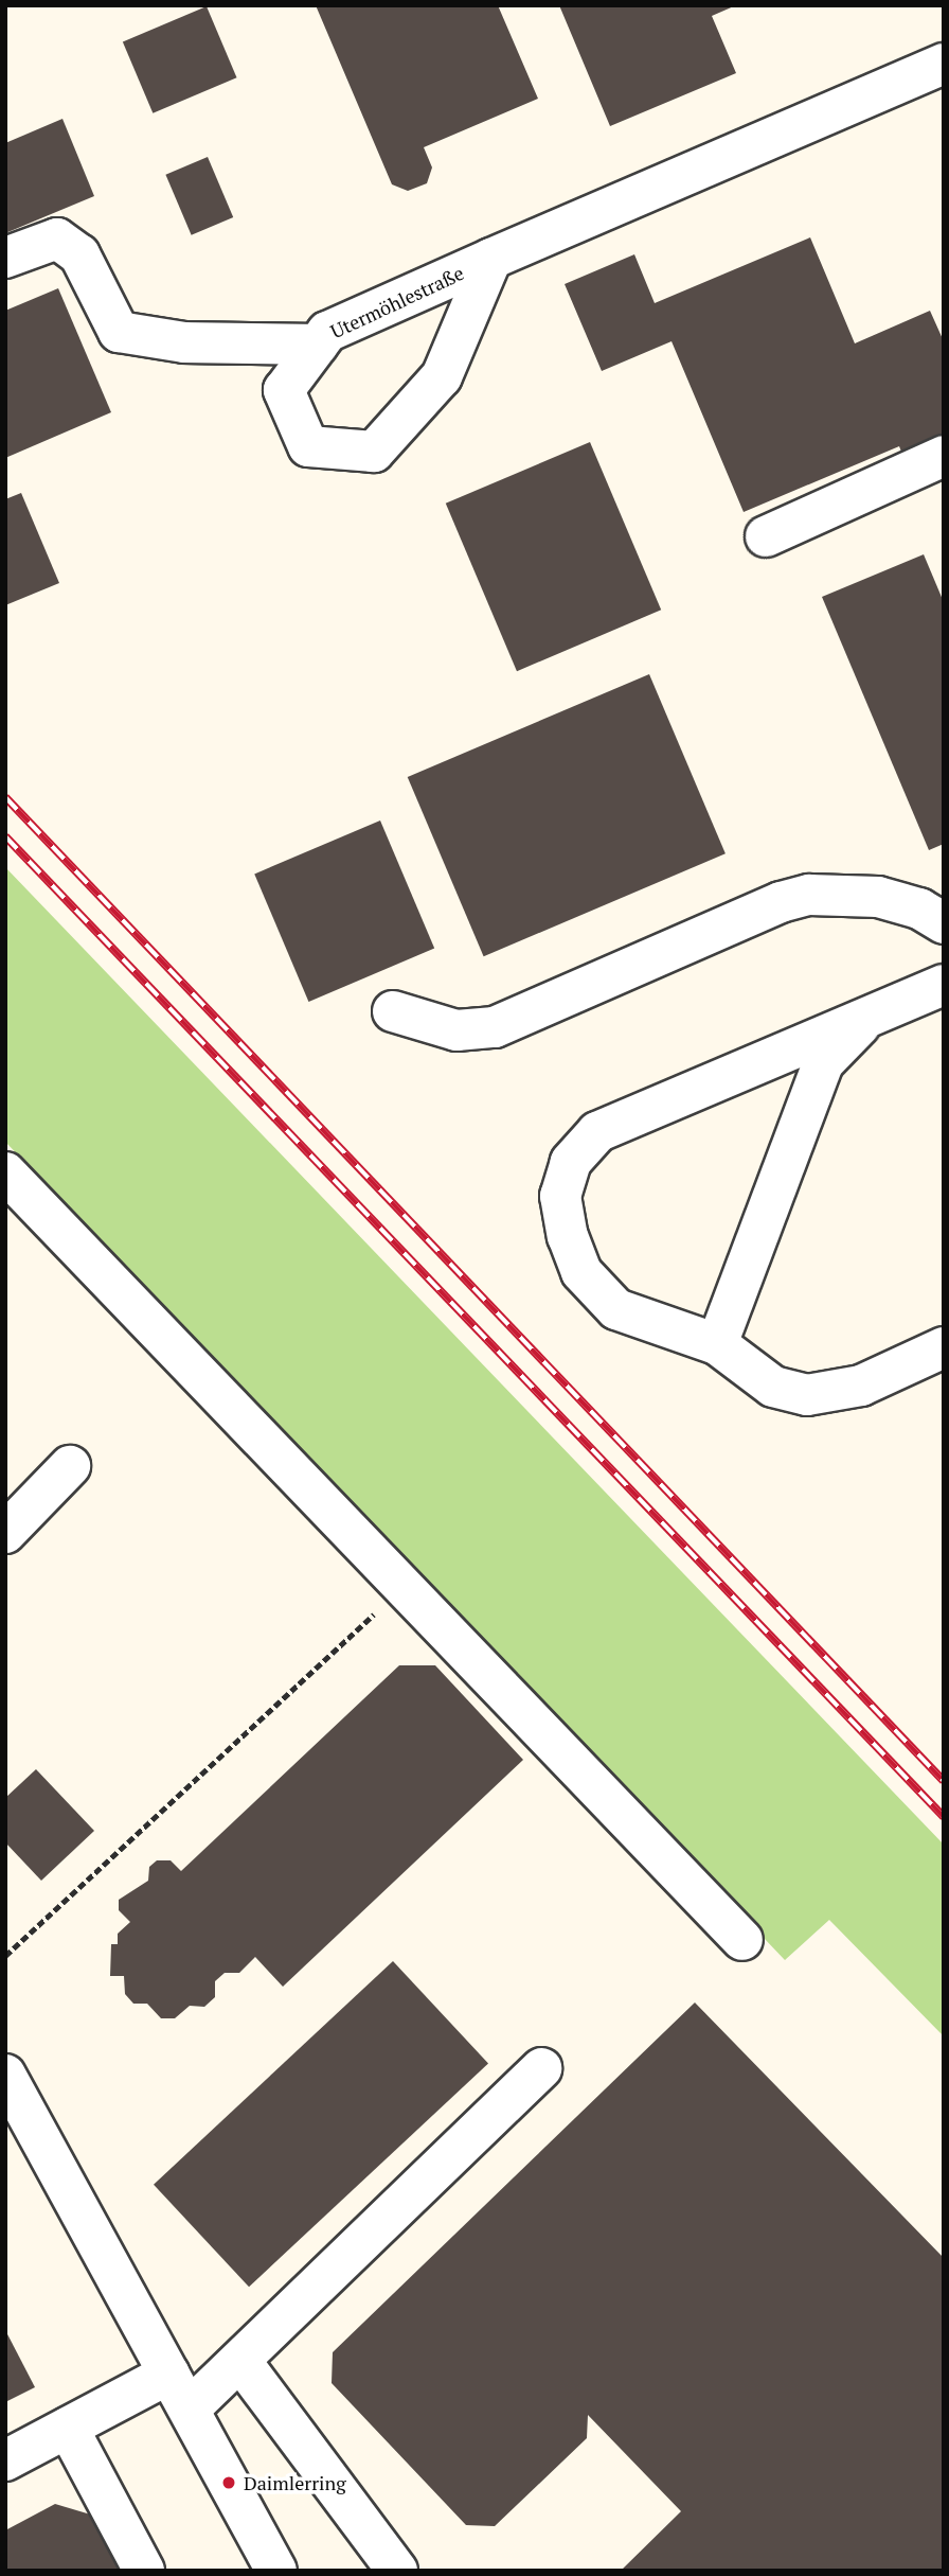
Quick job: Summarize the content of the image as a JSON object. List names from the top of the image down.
{
  "streets": {
    "street": ["Utermöhlestraße"]
  },
  "places": ["Daimlerring"]
}
